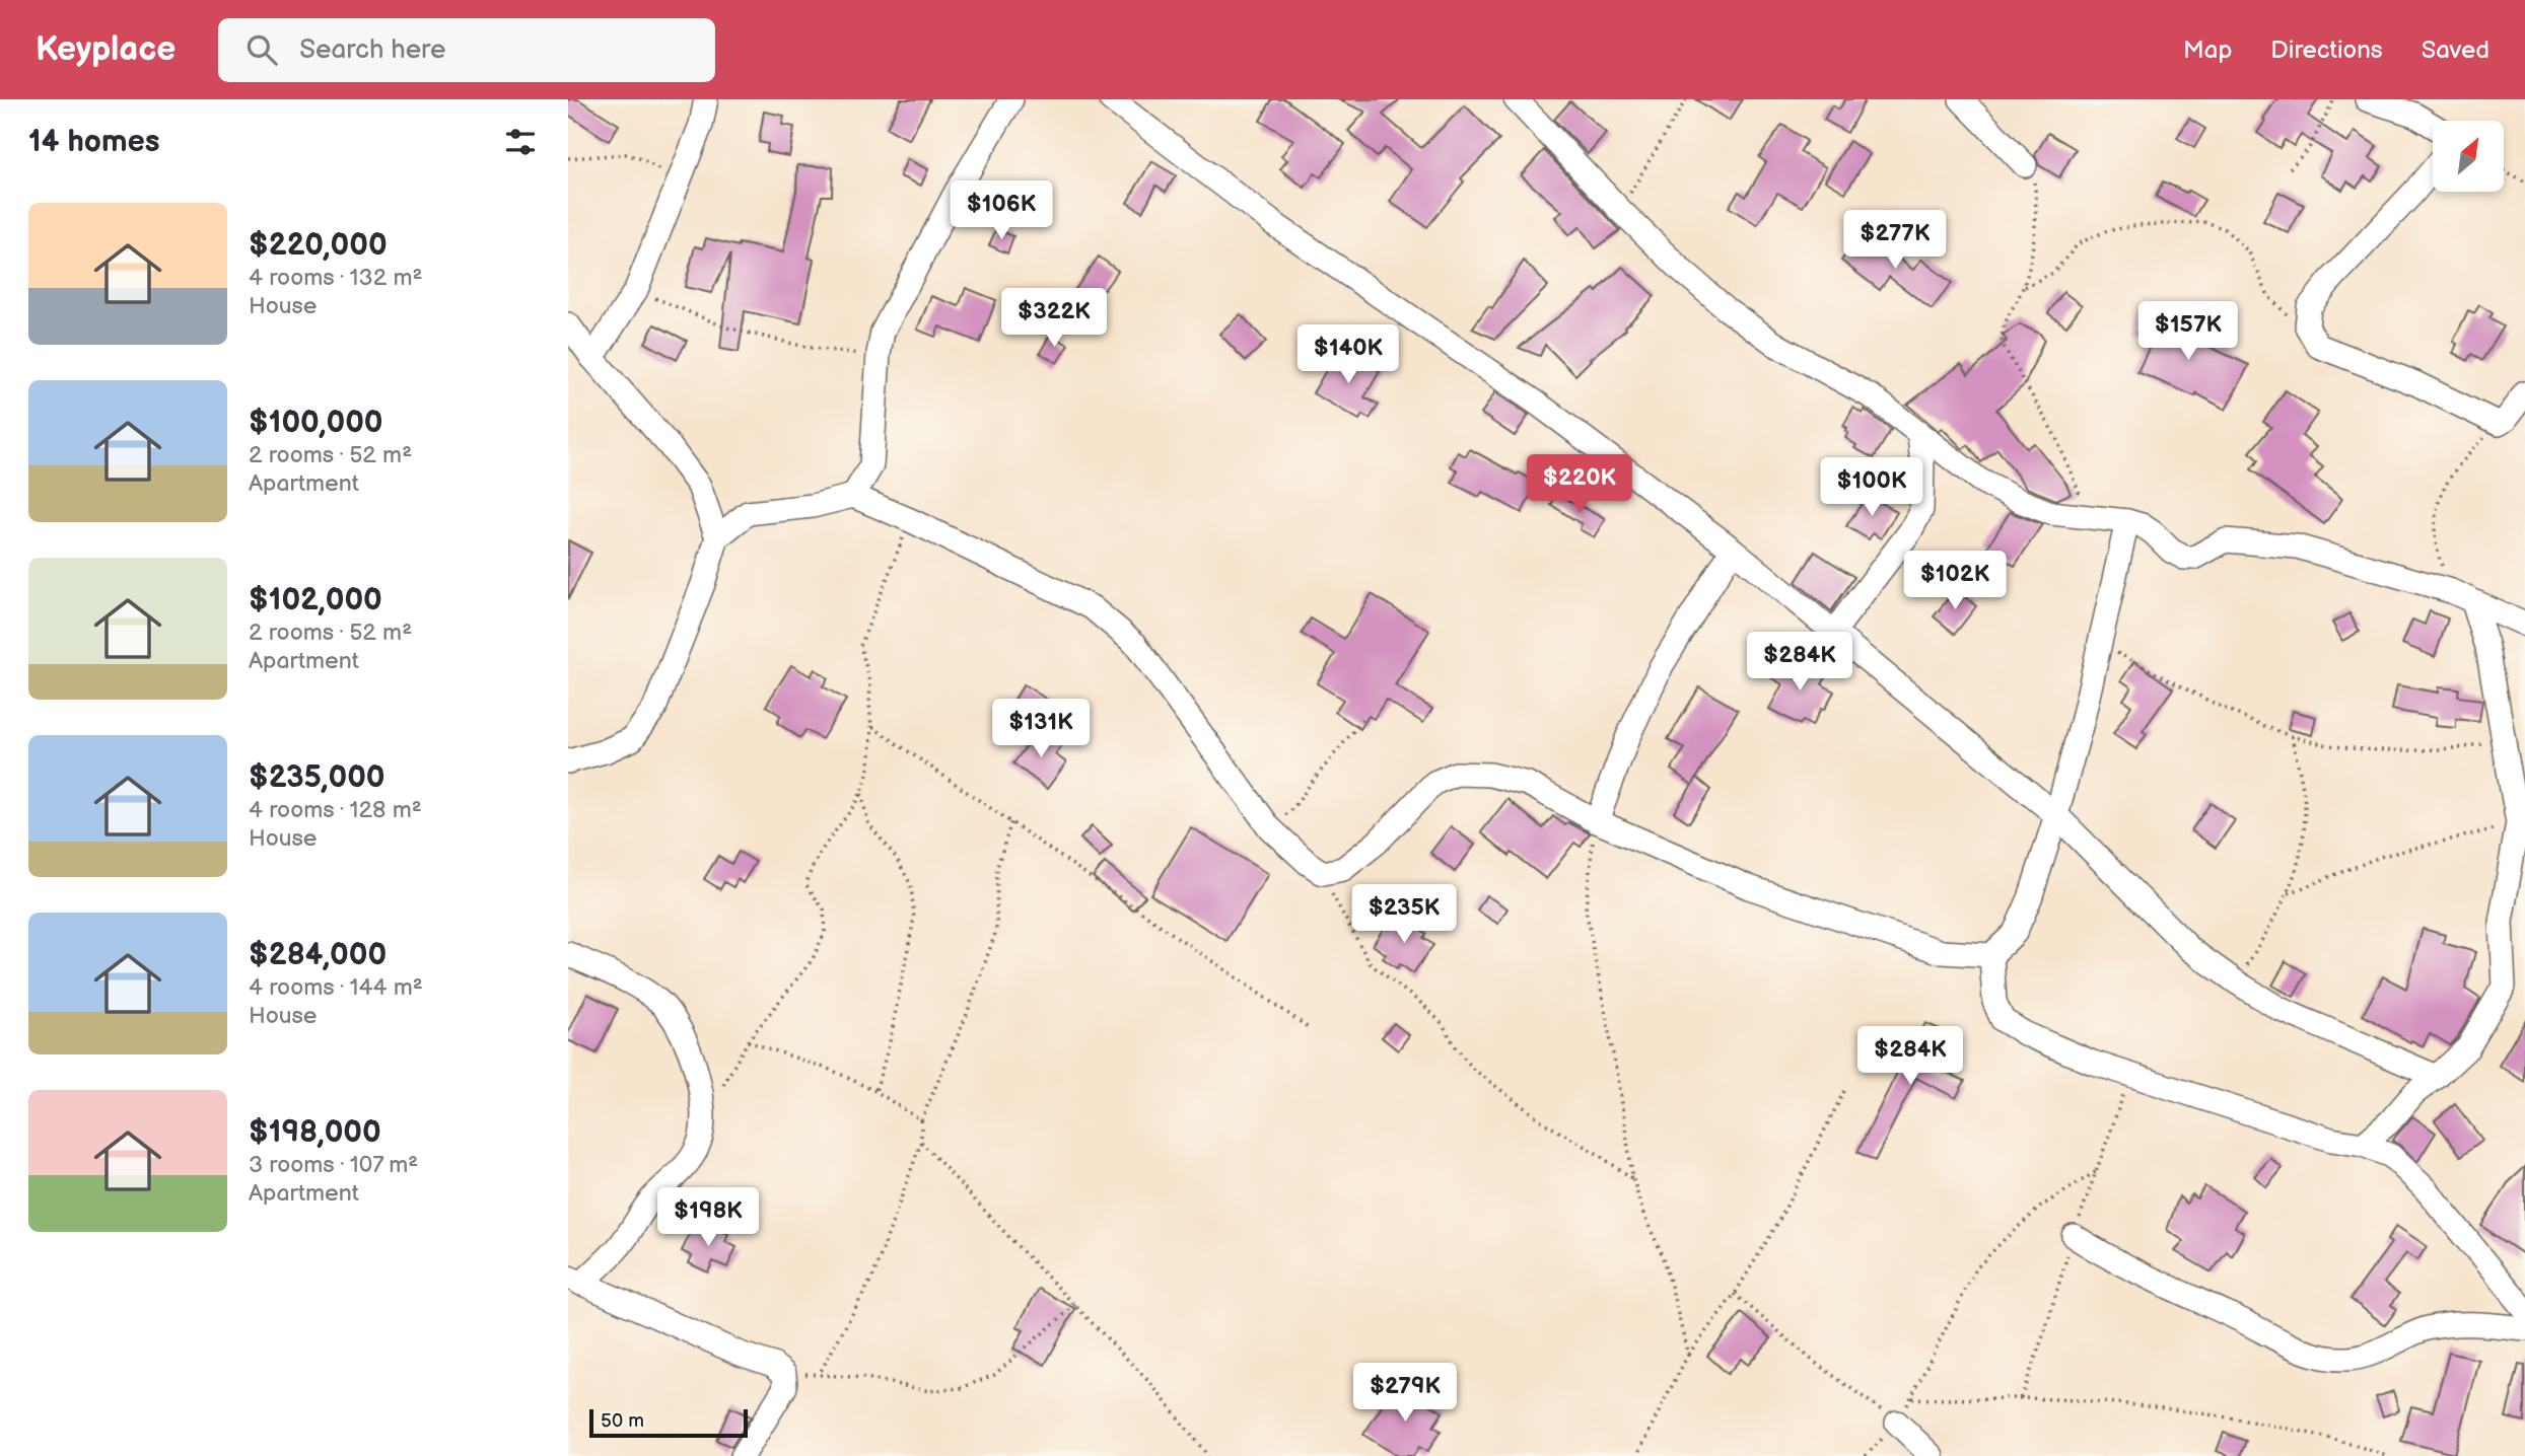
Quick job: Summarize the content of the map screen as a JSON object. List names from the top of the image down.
{
  "scale_bar": "50 m",
  "north": "top right",
  "page": {
    "header": "Keyplace",
    "search": "Search here",
    "nav": ["Map", "Directions", "Saved"],
    "heading": "14 homes",
    "price": [
      "$106K",
      "$277K",
      "$322K",
      "$157K",
      "$140K",
      "$220K",
      "$100K",
      "$102K",
      "$284K",
      "$131K",
      "$235K",
      "$284K",
      "$198K",
      "$279K"
    ],
    "list": [
      {
        "name": "$220,000",
        "note": "4 rooms · 132 m² · House"
      },
      {
        "name": "$100,000",
        "note": "2 rooms · 52 m² · Apartment"
      },
      {
        "name": "$102,000",
        "note": "2 rooms · 52 m² · Apartment"
      },
      {
        "name": "$235,000",
        "note": "4 rooms · 128 m² · House"
      },
      {
        "name": "$284,000",
        "note": "4 rooms · 144 m² · House"
      },
      {
        "name": "$198,000",
        "note": "3 rooms · 107 m² · Apartment"
      }
    ],
    "scale": "50 m"
  }
}
